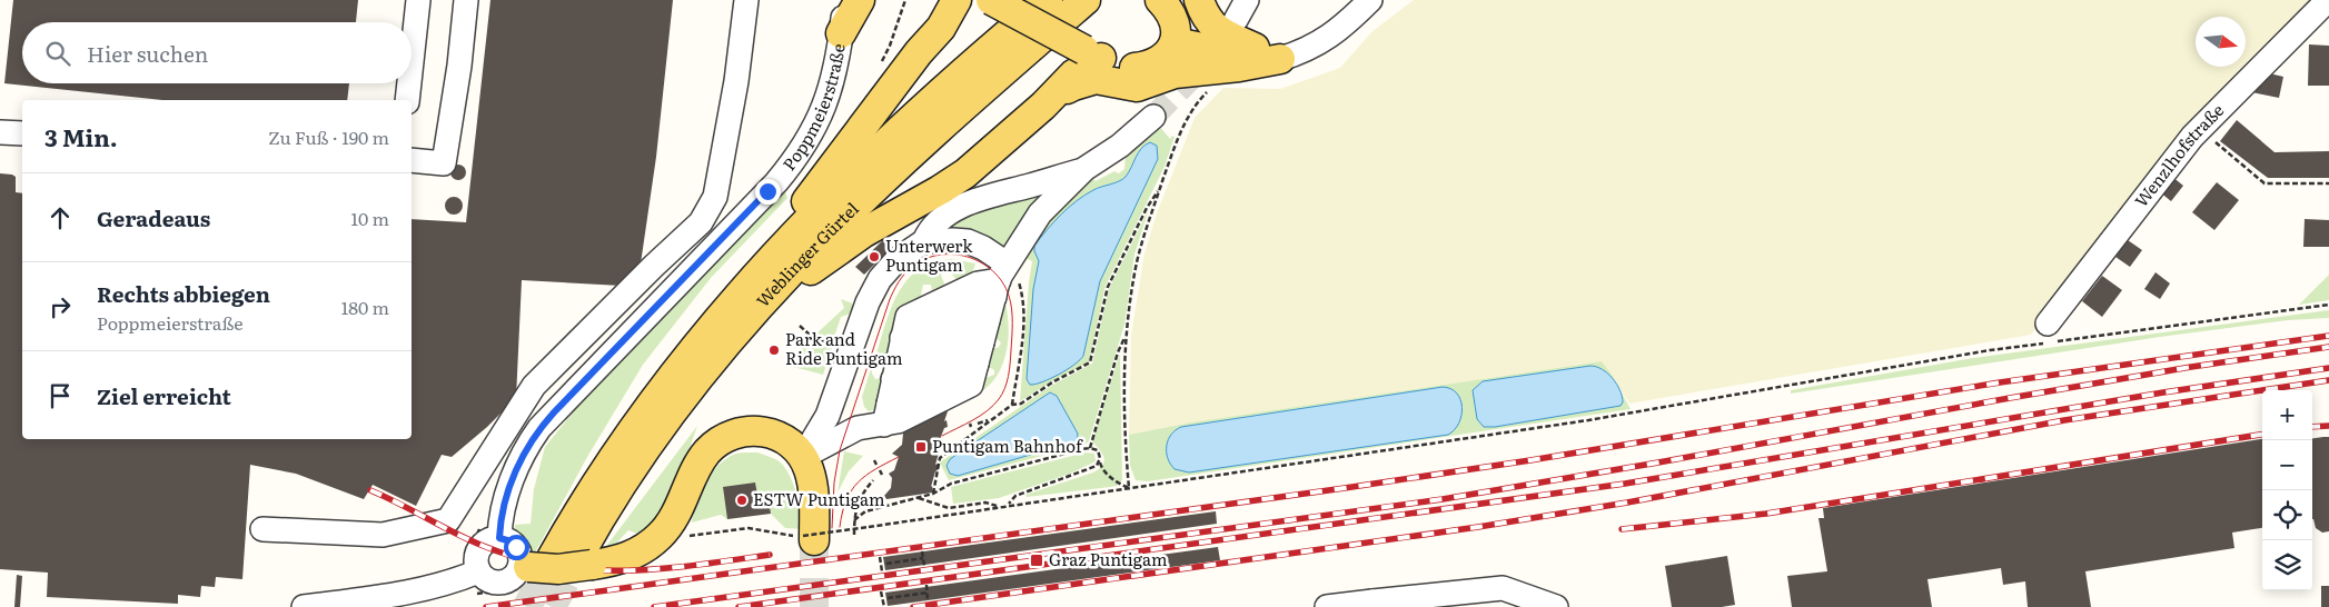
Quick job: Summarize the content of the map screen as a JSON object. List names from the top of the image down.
{
  "streets": {
    "main road": ["Weblinger Gürtel"],
    "street": ["Poppmeierstraße", "Wenzlhofstraße"]
  },
  "places": {
    "other": ["Unterwerk Puntigam", "Park and Ride Puntigam", "ESTW Puntigam"],
    "transit": ["Puntigam Bahnhof", "Graz Puntigam"]
  },
  "north": "right",
  "page": {
    "search": "Hier suchen",
    "heading": ["3 Min.", "Zu Fuß · 190 m"],
    "list": [
      ["Geradeaus", "10 m"],
      ["Rechts abbiegen", "Poppmeierstraße", "180 m"],
      "Ziel erreicht"
    ],
    "map_buttons": ["+", "−"]
  }
}
